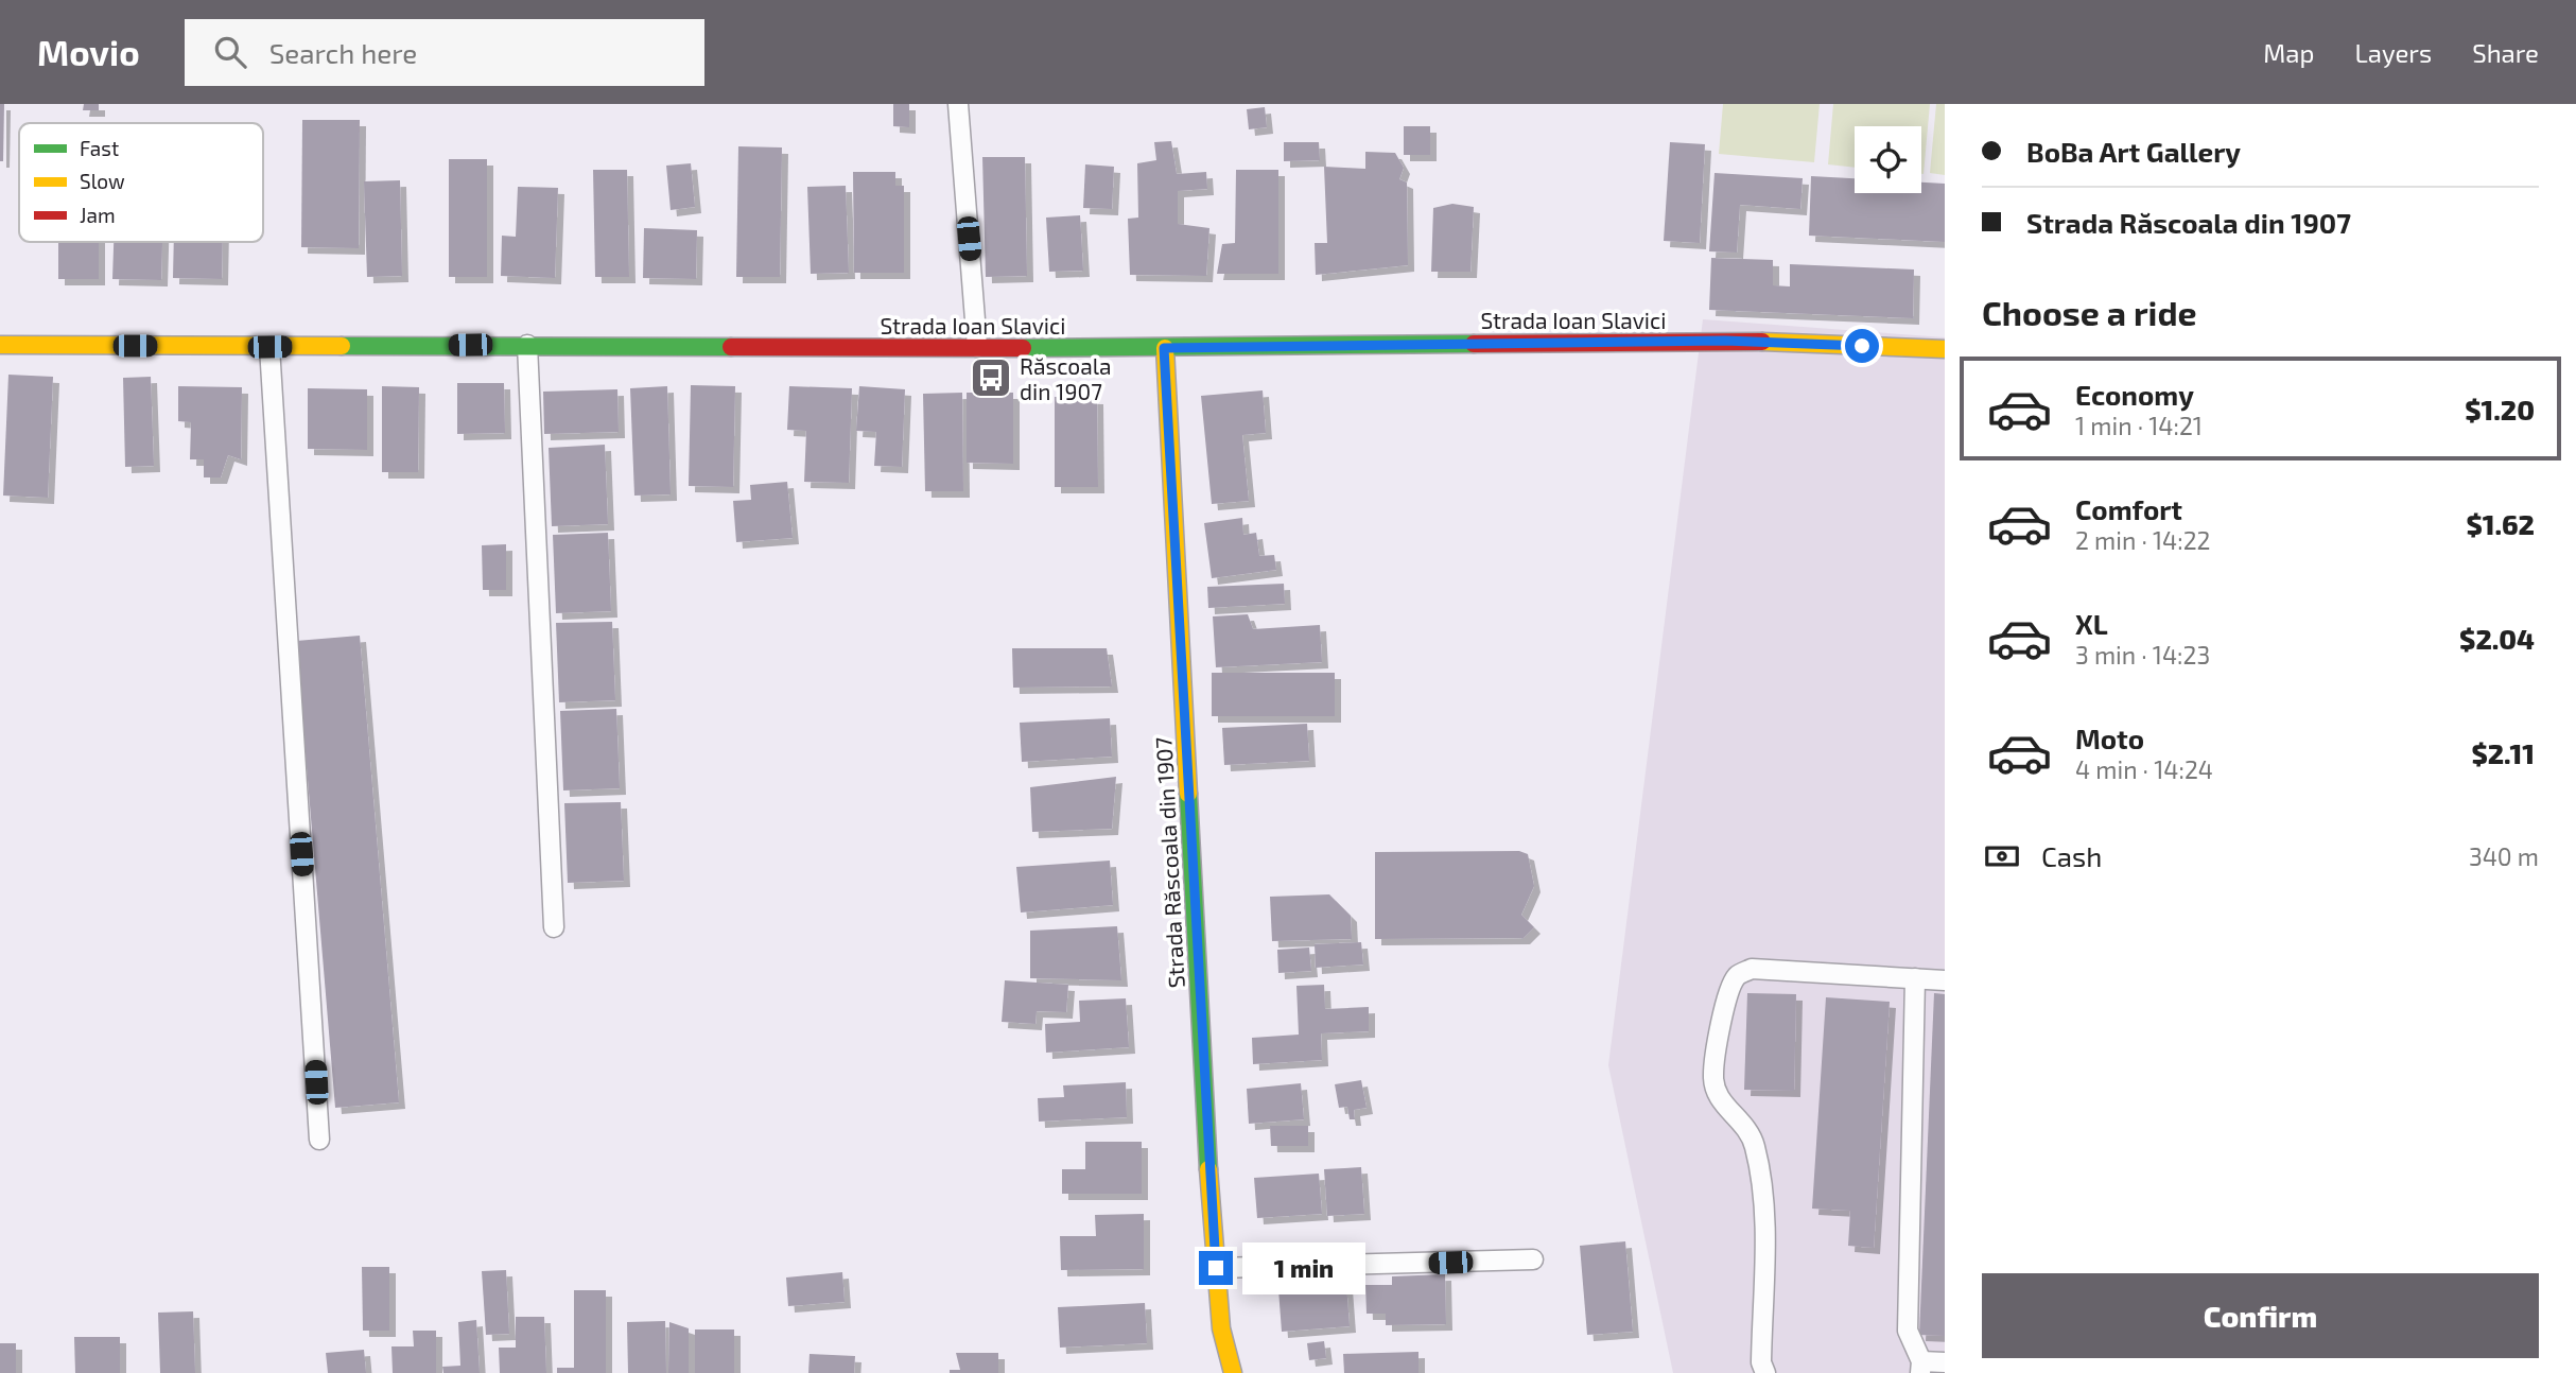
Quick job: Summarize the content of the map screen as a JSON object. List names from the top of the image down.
{
  "streets": {
    "main road": ["Strada Ioan Slavici", "Strada Răscoala din 1907"]
  },
  "crossings": [
    ["Strada Ioan Slavici", "Strada Răscoala din 1907"]
  ],
  "places": {
    "bus stop": ["Răscoala din 1907"]
  },
  "legend": ["Fast", "Slow", "Jam"],
  "page": {
    "header": "Movio",
    "search": "Search here",
    "nav": ["Map", "Layers", "Share"],
    "banner": ["BoBa Art Gallery", "Strada Răscoala din 1907"],
    "heading": "Choose a ride",
    "list": [
      {
        "name": "Economy",
        "note": "1 min · 14:21",
        "value": "$1.20"
      },
      {
        "name": "Comfort",
        "note": "2 min · 14:22",
        "value": "$1.62"
      },
      {
        "name": "XL",
        "note": "3 min · 14:23",
        "value": "$2.04"
      },
      {
        "name": "Moto",
        "note": "4 min · 14:24",
        "value": "$2.11"
      }
    ],
    "pay": ["Cash", "340 m"],
    "bubble": "1 min",
    "buttons": "Confirm"
  }
}
